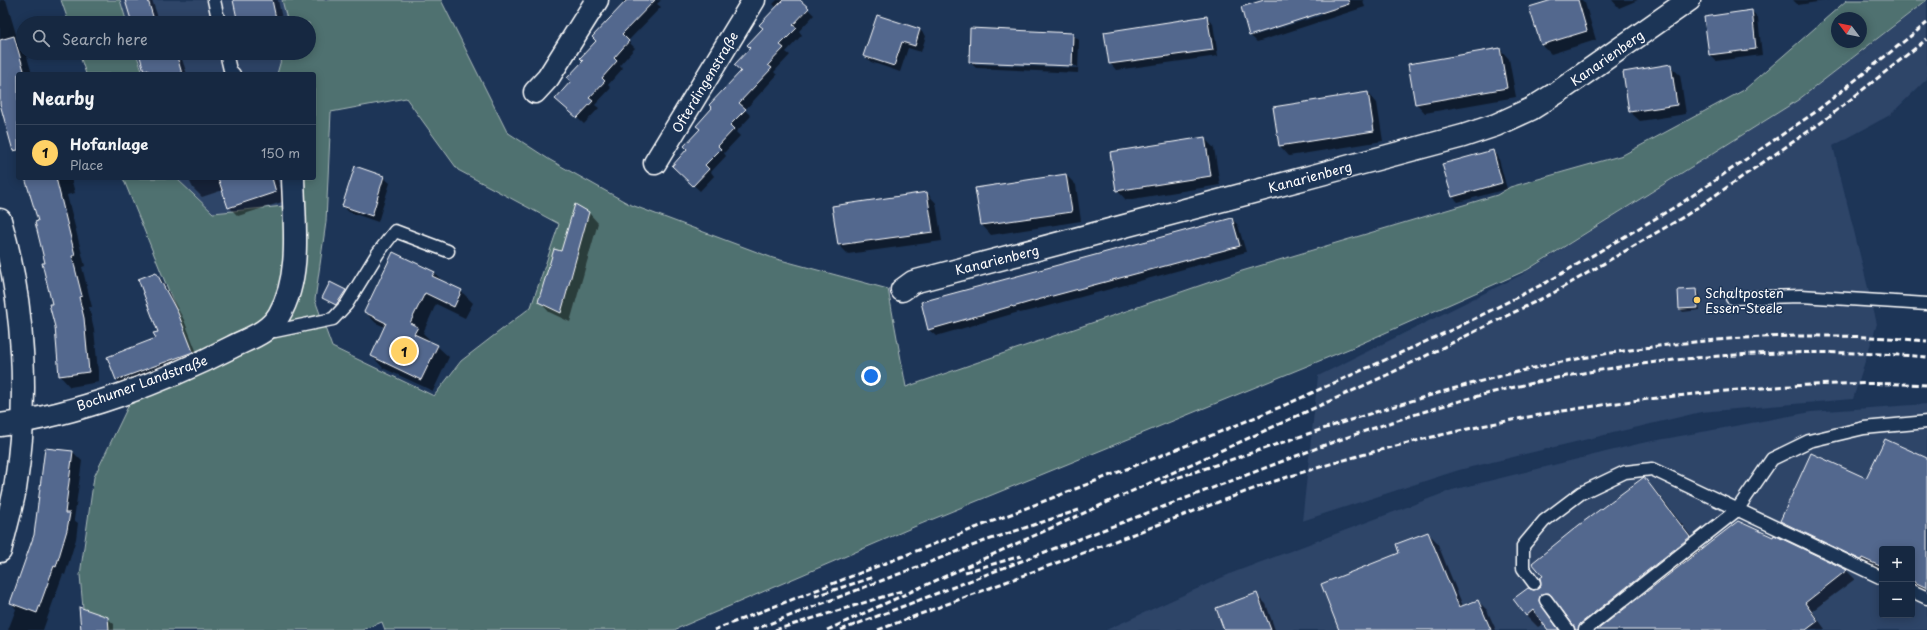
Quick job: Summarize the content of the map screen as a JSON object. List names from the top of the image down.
{
  "streets": {
    "street": ["Kanarienberg", "Ofterdingenstraße", "Bochumer Landstraße"]
  },
  "places": ["Schaltposten Essen-Steele"],
  "north": "top left",
  "page": {
    "search": "Search here",
    "heading": "Nearby",
    "list": [
      {
        "mark": "1",
        "name": "Hofanlage",
        "note": "Place",
        "value": "150 m"
      }
    ],
    "pins": "1",
    "map_buttons": ["+", "−"]
  }
}
